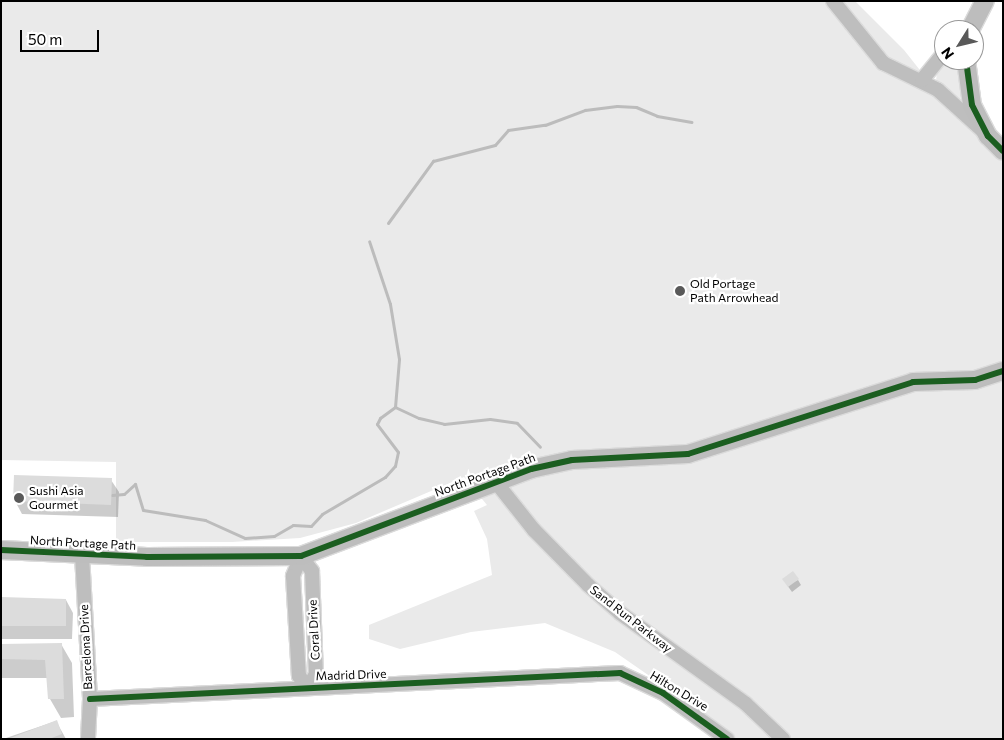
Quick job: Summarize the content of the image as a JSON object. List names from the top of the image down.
{
  "streets": {
    "main road": ["North Portage Path"],
    "street": [
      "Sand Run Parkway",
      "Coral Drive",
      "Barcelona Drive",
      "Madrid Drive",
      "Hilton Drive"
    ]
  },
  "crossings": [
    ["North Portage Path", "Sand Run Parkway"],
    ["North Portage Path", "Coral Drive"],
    ["North Portage Path", "Barcelona Drive"],
    ["Coral Drive", "Madrid Drive"],
    ["Barcelona Drive", "Madrid Drive"],
    ["Madrid Drive", "Hilton Drive"]
  ],
  "places": ["Old Portage Path Arrowhead", "Sushi Asia Gourmet"],
  "scale_bar": "50 m",
  "north": "bottom left"
}
